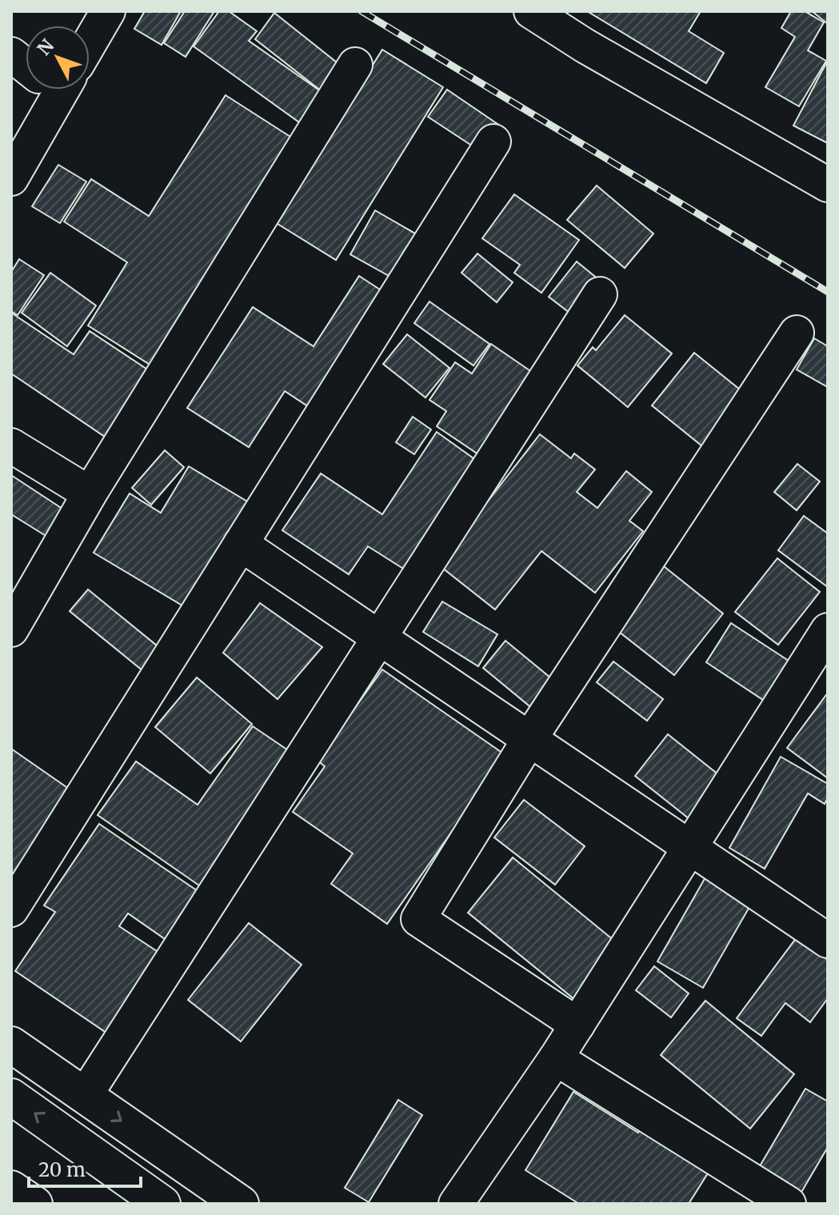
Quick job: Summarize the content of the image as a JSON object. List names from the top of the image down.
{
  "scale_bar": "20 m",
  "north": "top left"
}
